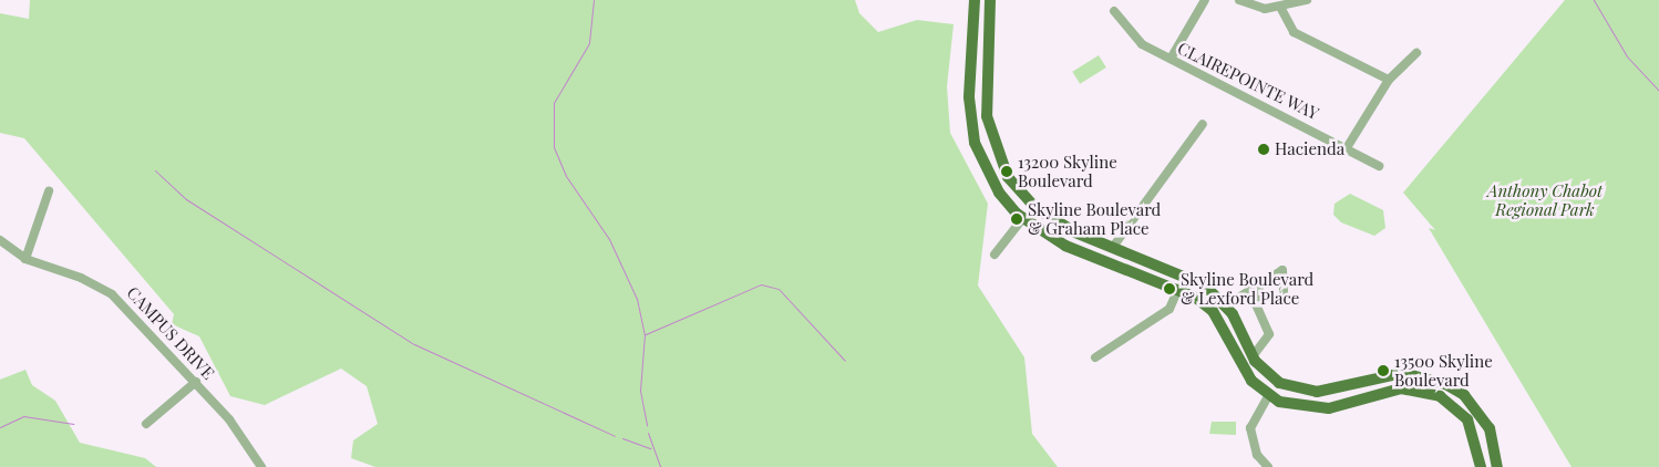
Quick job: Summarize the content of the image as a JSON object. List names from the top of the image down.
{
  "streets": {
    "street": ["CLAIREPOINTE WAY", "CAMPUS DRIVE"]
  },
  "parks": ["Anthony Chabot Regional Park"],
  "places": [
    "Hacienda",
    "13200 Skyline Boulevard",
    "Skyline Boulevard & Graham Place",
    "Skyline Boulevard & Lexford Place",
    "13500 Skyline Boulevard"
  ]
}
